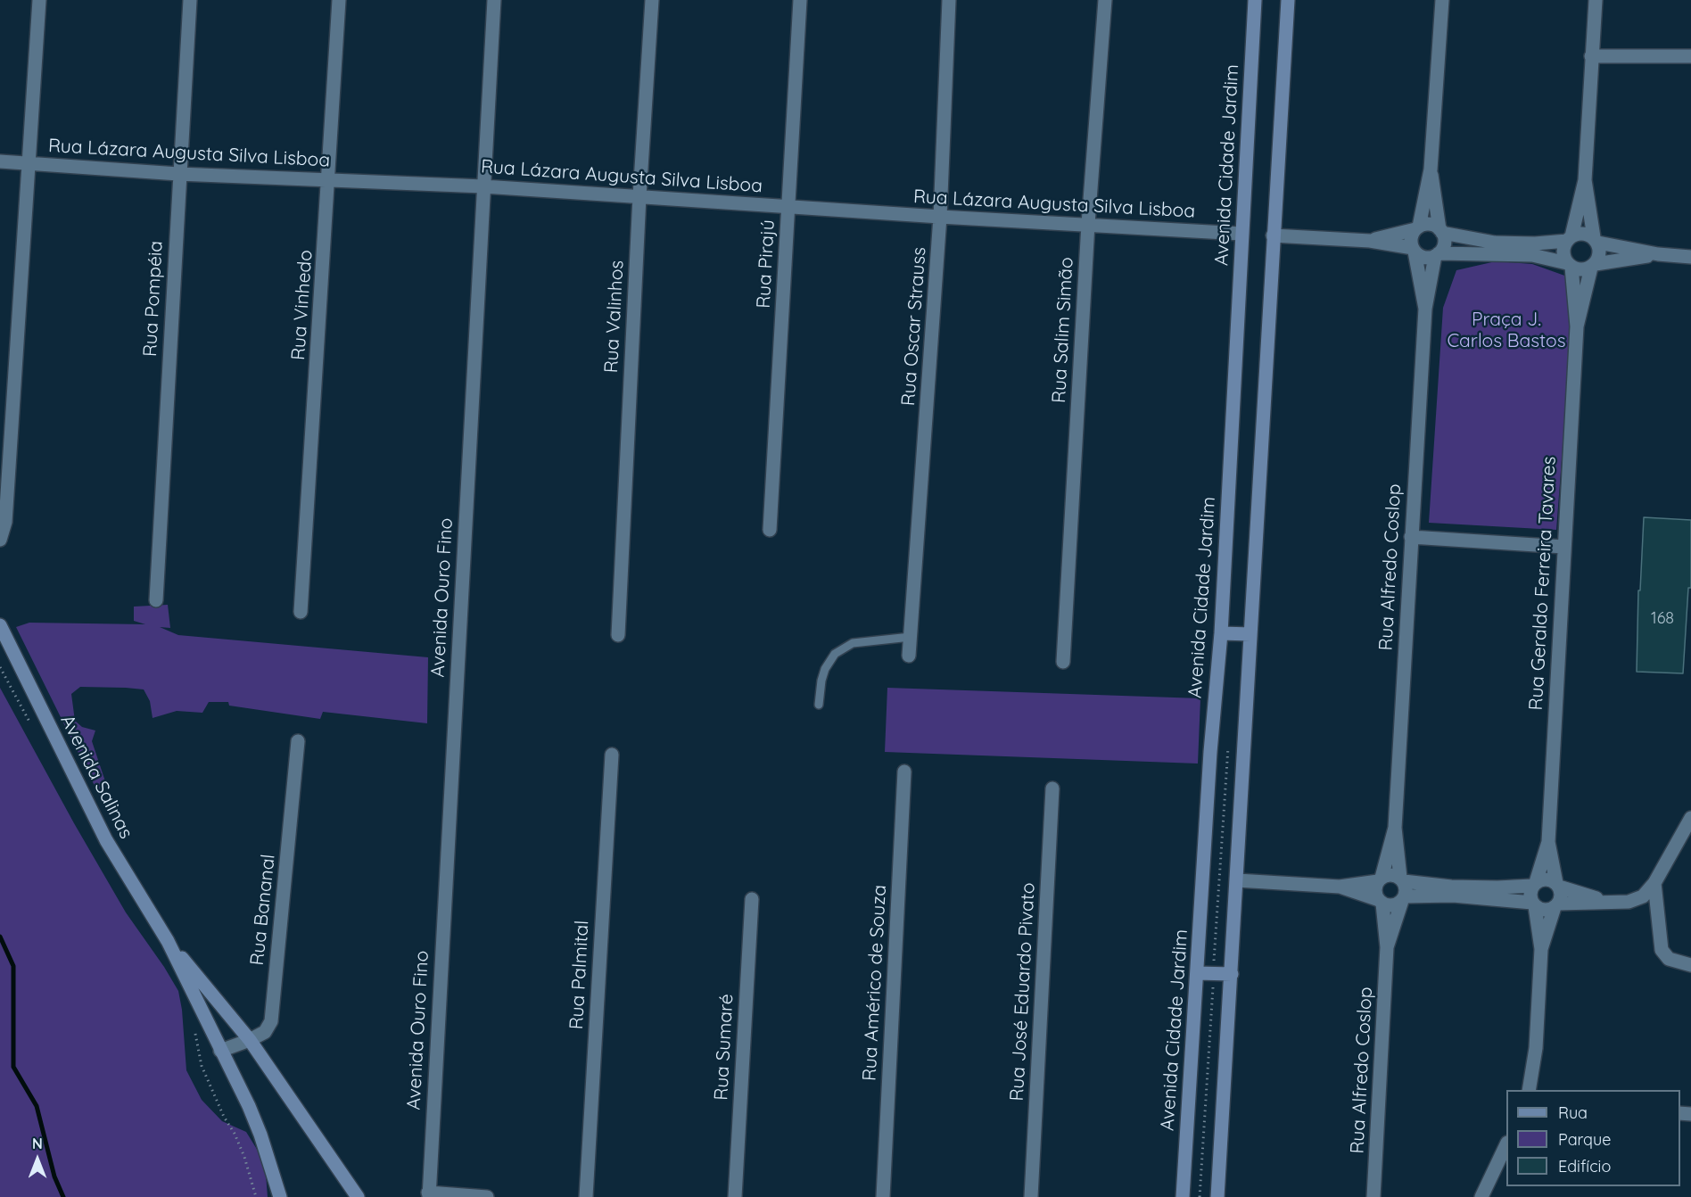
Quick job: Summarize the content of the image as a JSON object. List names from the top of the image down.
{
  "streets": {
    "main road": ["Avenida Cidade Jardim", "Avenida Salinas"],
    "street": [
      "Rua Lázara Augusta Silva Lisboa",
      "Rua Pirajú",
      "Rua Pompéia",
      "Rua Vinhedo",
      "Rua Valinhos",
      "Rua Oscar Strauss",
      "Rua Salim Simão",
      "Rua Alfredo Coslop",
      "Rua Geraldo Ferreira Tavares",
      "Avenida Ouro Fino",
      "Rua Bananal",
      "Rua Palmital",
      "Rua Américo de Souza",
      "Rua José Eduardo Pivato",
      "Rua Sumaré"
    ]
  },
  "crossings": [
    ["Rua Lázara Augusta Silva Lisboa", "Avenida Cidade Jardim"],
    ["Rua Lázara Augusta Silva Lisboa", "Rua Pirajú"],
    ["Rua Lázara Augusta Silva Lisboa", "Rua Pompéia"],
    ["Rua Lázara Augusta Silva Lisboa", "Rua Vinhedo"],
    ["Rua Lázara Augusta Silva Lisboa", "Rua Valinhos"],
    ["Rua Lázara Augusta Silva Lisboa", "Rua Oscar Strauss"],
    ["Rua Lázara Augusta Silva Lisboa", "Rua Salim Simão"],
    ["Rua Lázara Augusta Silva Lisboa", "Avenida Ouro Fino"],
    ["Avenida Salinas", "Rua Bananal"]
  ],
  "parks": ["Praça J. Carlos Bastos"],
  "house_numbers": ["168"],
  "legend": ["Rua", "Parque", "Edifício"],
  "north": "top"
}
